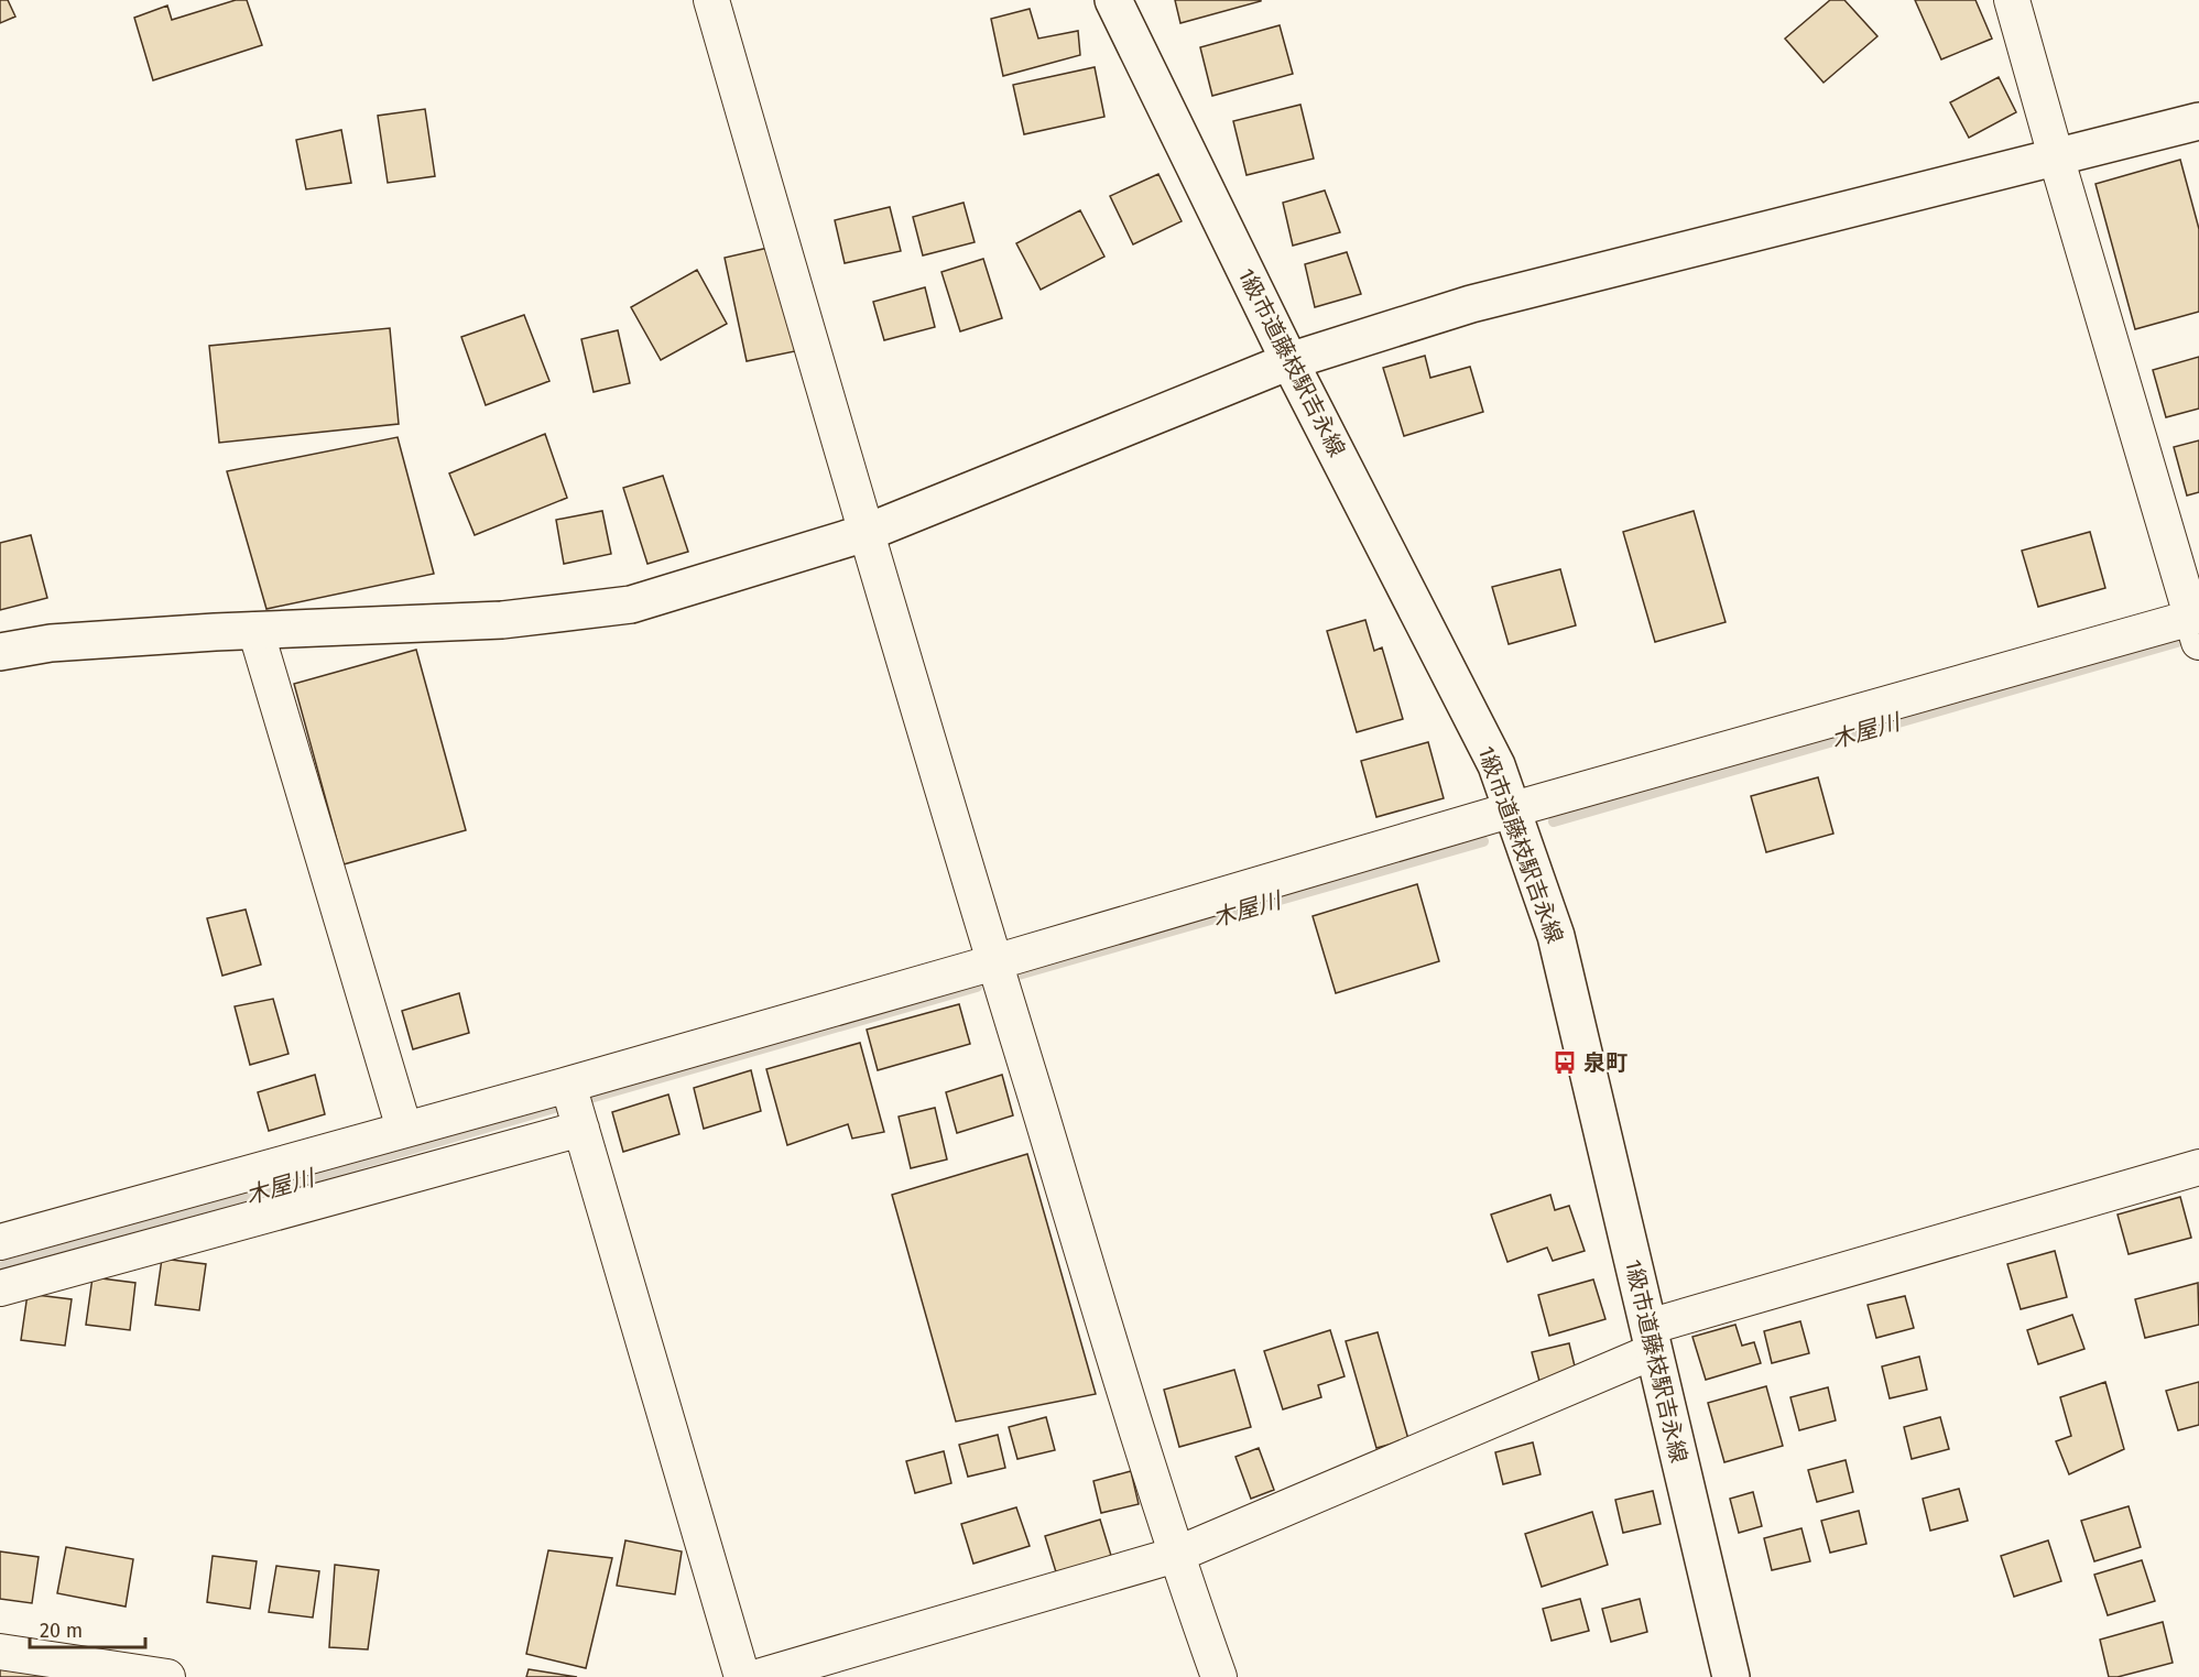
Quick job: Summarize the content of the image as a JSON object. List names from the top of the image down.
{
  "streets": {
    "street": ["1級市道藤枝駅吉永線"]
  },
  "water": ["木屋川"],
  "places": {
    "bus stop": ["泉町"]
  },
  "scale_bar": "20 m"
}
